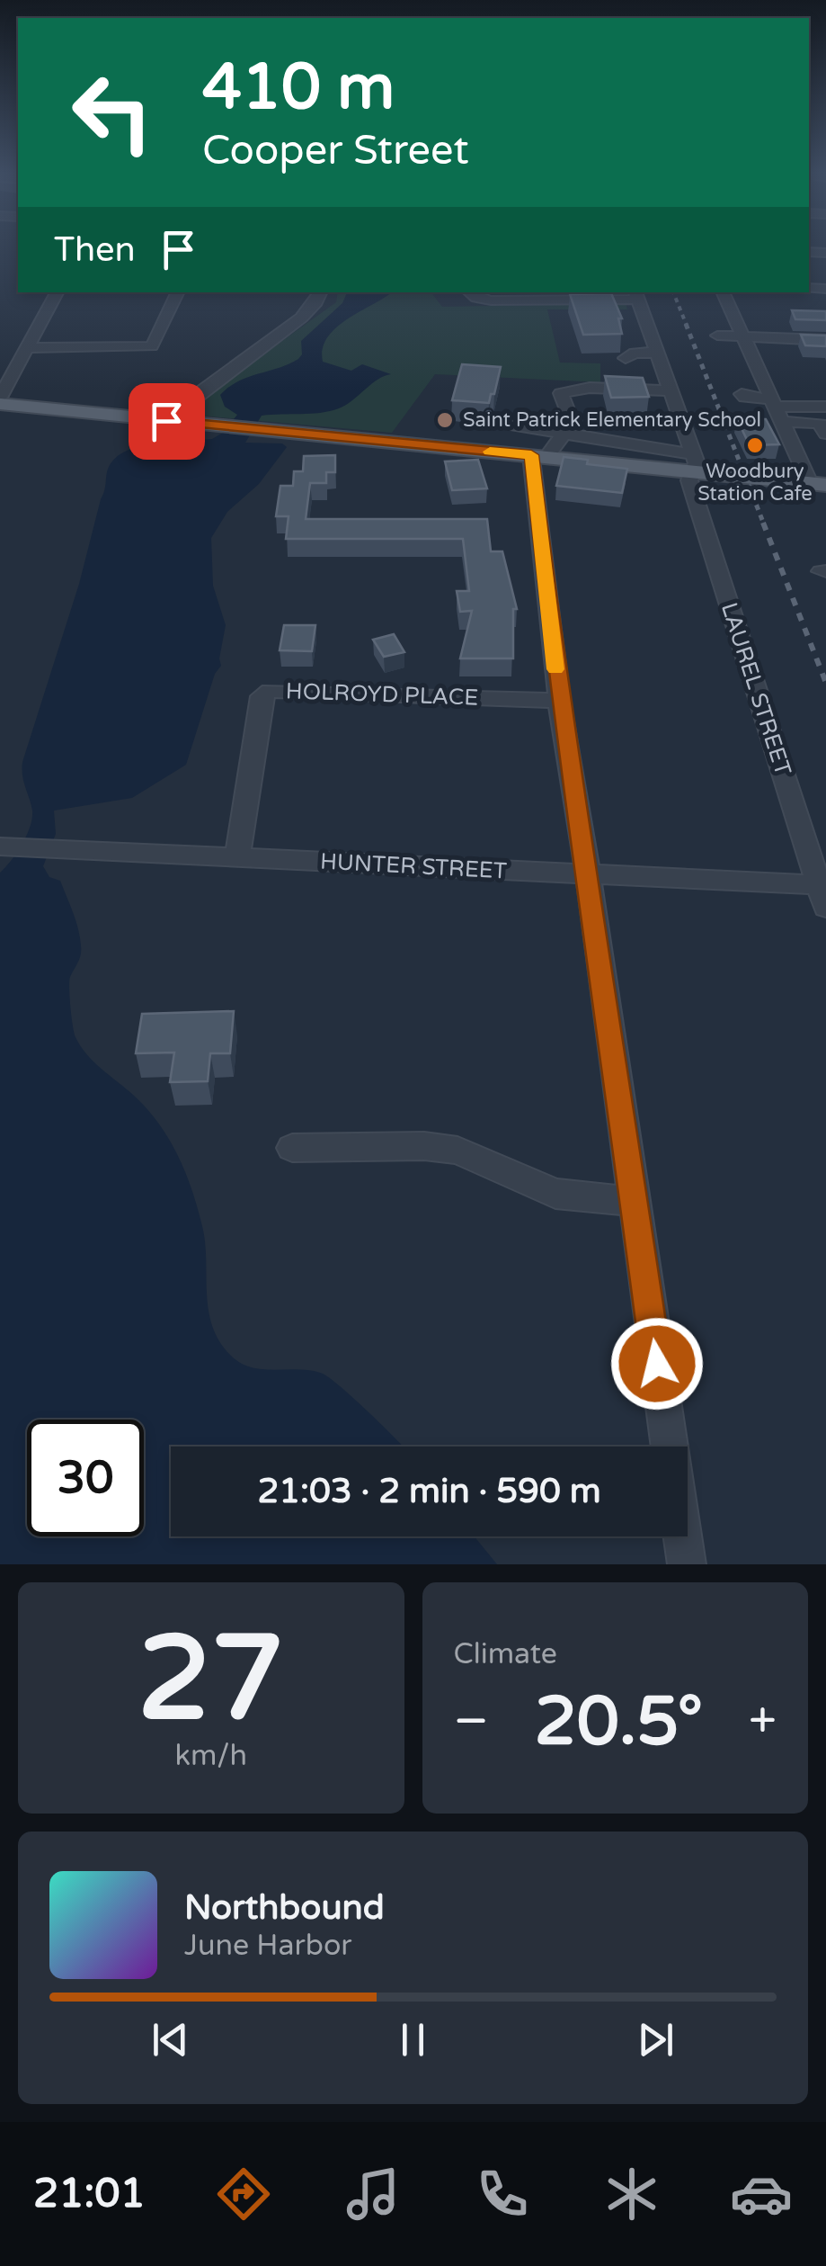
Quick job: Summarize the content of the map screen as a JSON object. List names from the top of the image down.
{
  "streets": {
    "street": ["LAUREL STREET", "HOLROYD PLACE", "HUNTER STREET"]
  },
  "crossings": [
    ["LAUREL STREET", "HUNTER STREET"],
    ["HOLROYD PLACE", "HUNTER STREET"]
  ],
  "places": ["Saint Patrick Elementary School", "Woodbury Station Cafe"],
  "page": {
    "turn": ["410 m", "Cooper Street"],
    "then": "Then",
    "limit": "30",
    "trip": "21:03 · 2 min · 590 m",
    "tile": [
      ["27", "km/h"],
      "Climate"
    ],
    "heat": ["−", "20.5°", "+"],
    "song": ["Northbound", "June Harbor"],
    "tabs": "21:01"
  }
}
